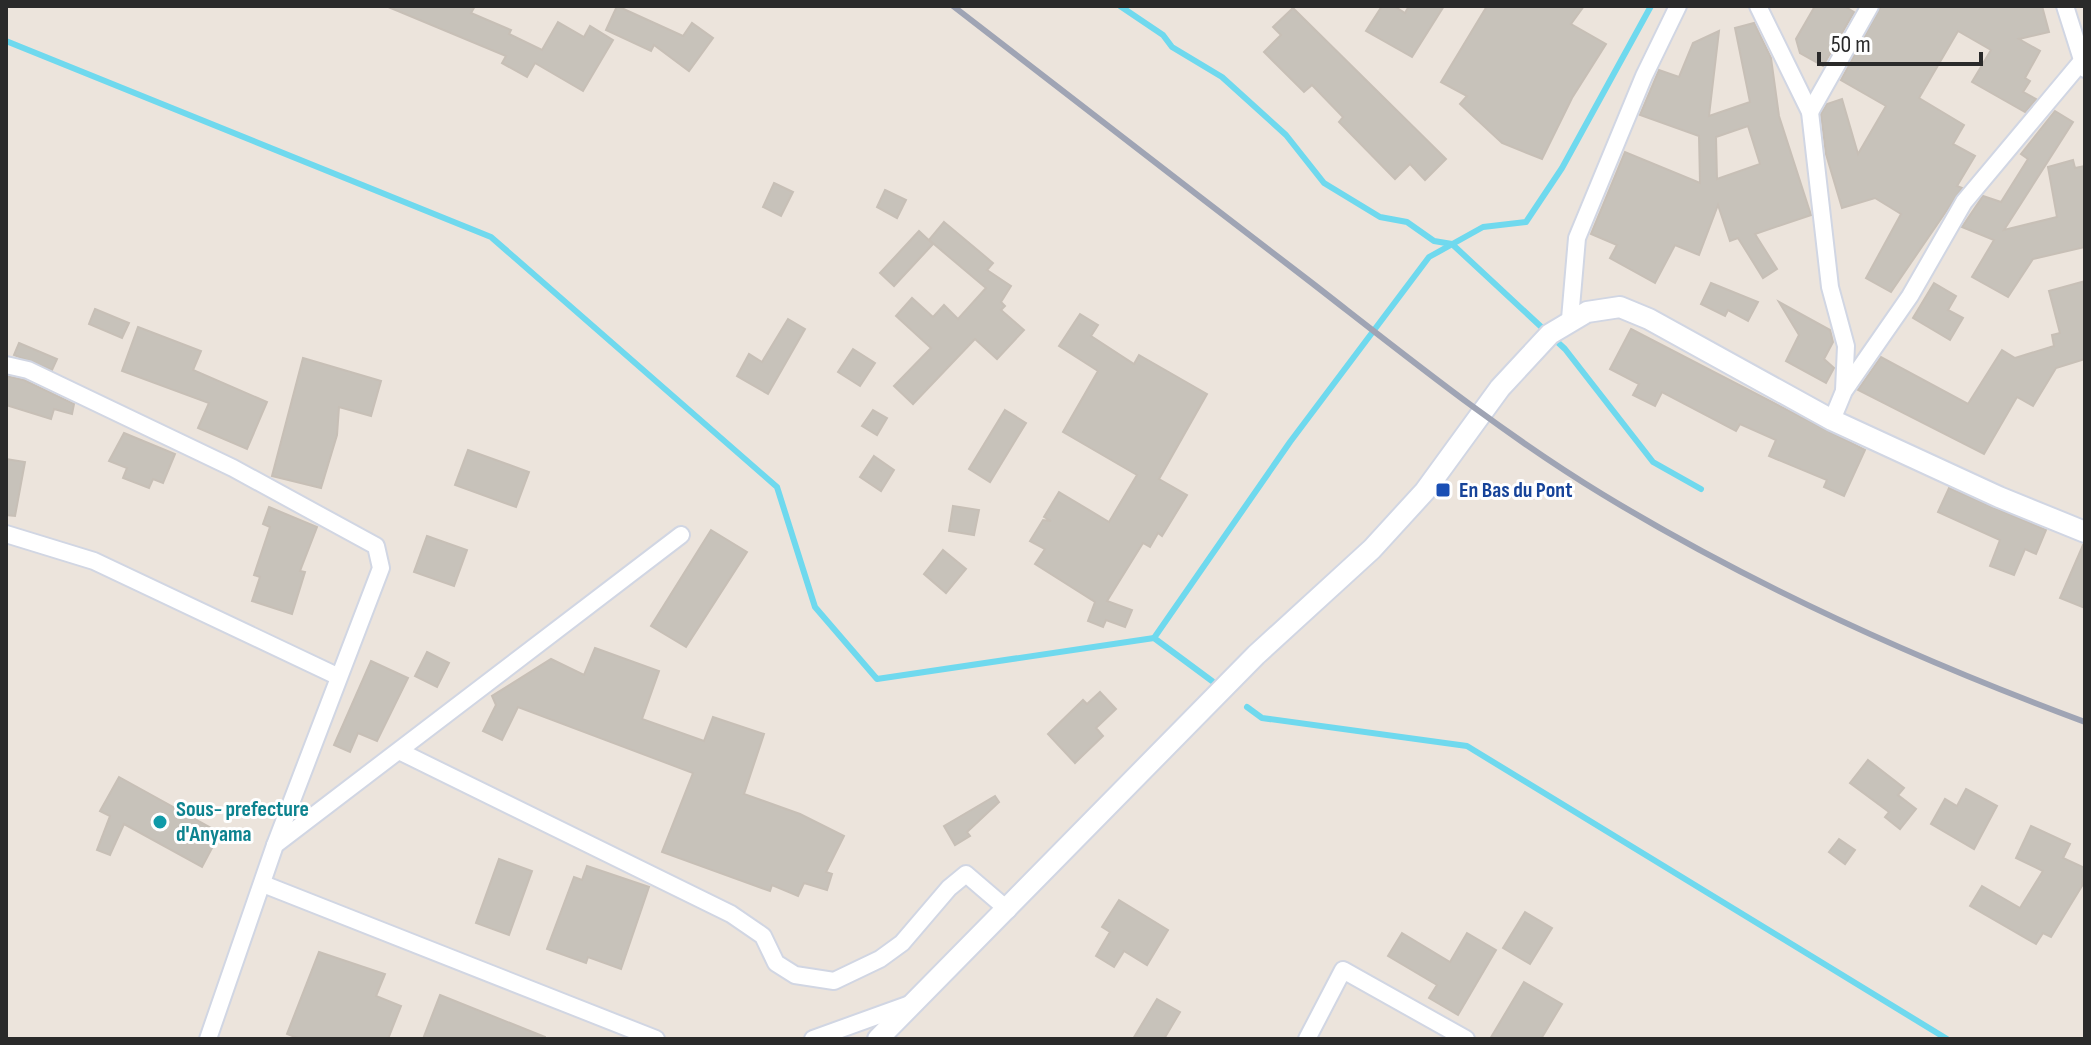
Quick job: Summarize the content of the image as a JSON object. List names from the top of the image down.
{
  "places": {
    "transit": ["En Bas du Pont"],
    "other": ["Sous- prefecture d'Anyama"]
  },
  "scale_bar": "50 m"
}
